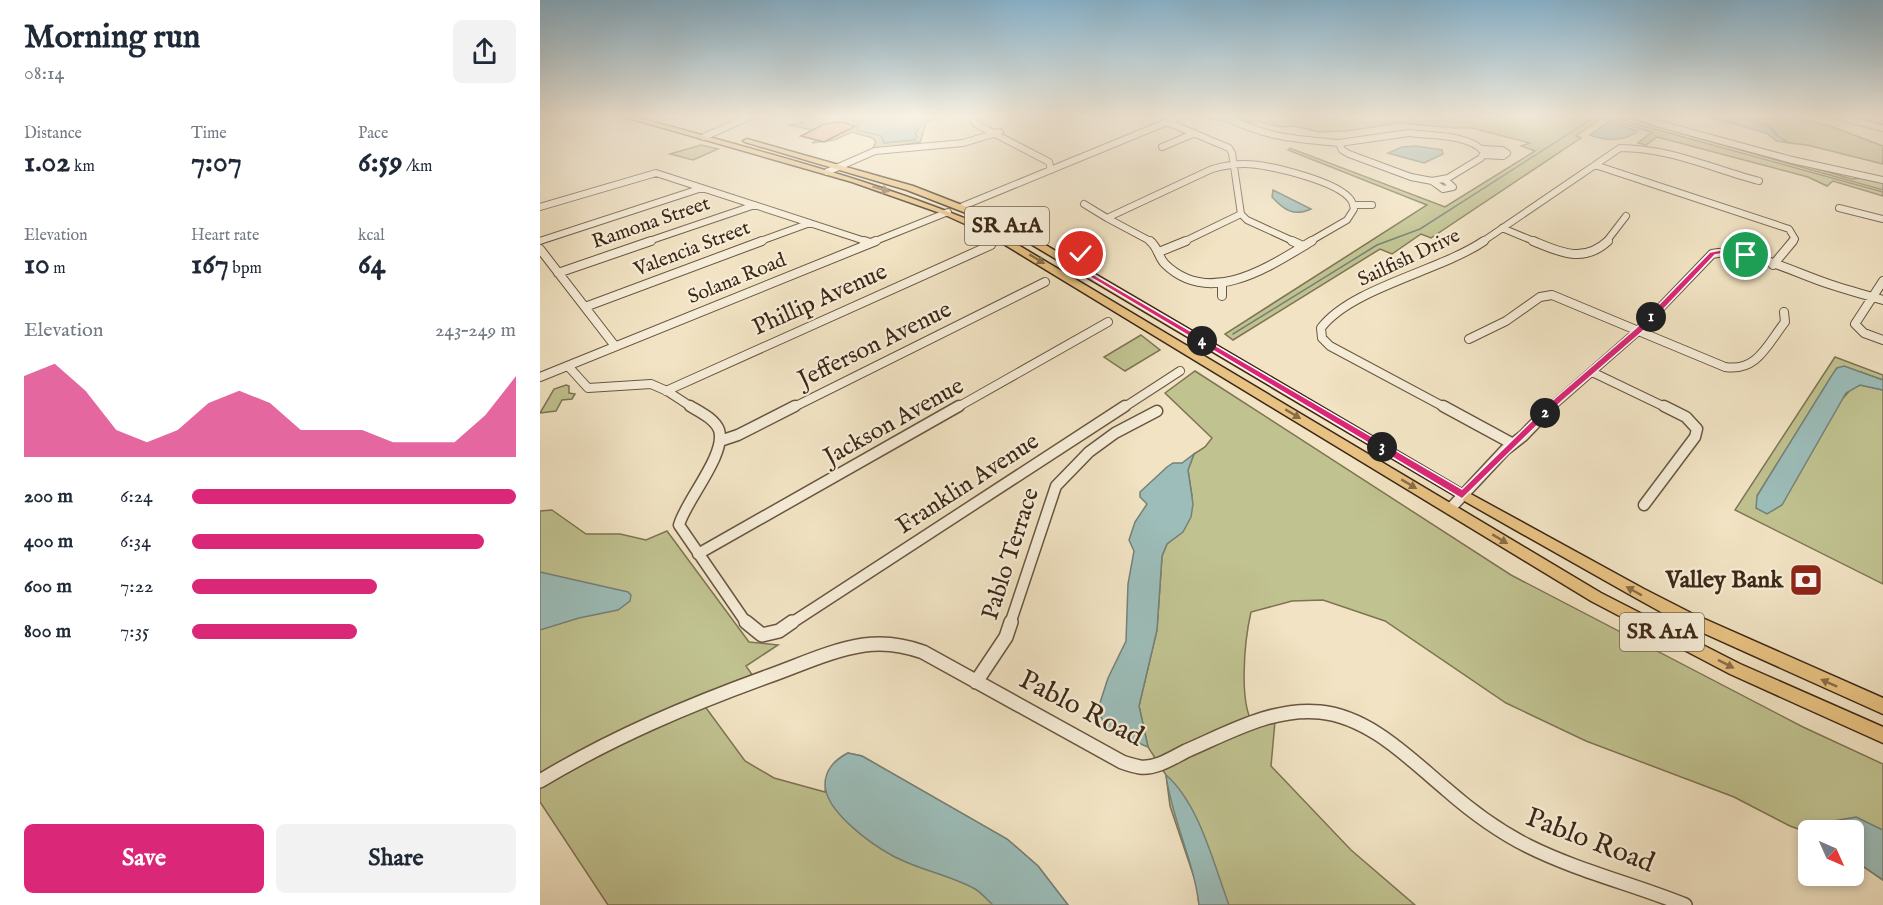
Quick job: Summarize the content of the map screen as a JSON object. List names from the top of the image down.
{
  "streets": {
    "main road": ["SR A1A"],
    "street": [
      "Ramona Street",
      "Valencia Street",
      "Sailfish Drive",
      "Solana Road",
      "Phillip Avenue",
      "Jefferson Avenue",
      "Jackson Avenue",
      "Franklin Avenue",
      "Pablo Terrace",
      "Pablo Road"
    ]
  },
  "crossings": [
    ["SR A1A", "Solana Road"],
    ["Jackson Avenue", "Franklin Avenue"],
    ["Pablo Terrace", "Pablo Road"]
  ],
  "places": {
    "bank": ["Valley Bank"]
  },
  "north": "bottom right",
  "page": {
    "heading": ["Morning run", "08:14"],
    "stats": [
      ["Distance", "1.02 km"],
      ["Time", "7:07"],
      ["Pace", "6:59 /km"],
      ["Elevation", "10 m"],
      ["Heart rate", "167 bpm"],
      ["kcal", "64"]
    ],
    "pins": [
      "1",
      "4",
      "2",
      "3"
    ],
    "chart": ["Elevation", "243–249 m"],
    "list": [
      {
        "name": "200 m",
        "note": "6:24"
      },
      {
        "name": "400 m",
        "note": "6:34"
      },
      {
        "name": "600 m",
        "note": "7:22"
      },
      {
        "name": "800 m",
        "note": "7:35"
      }
    ],
    "buttons": ["Save", "Share"]
  }
}
